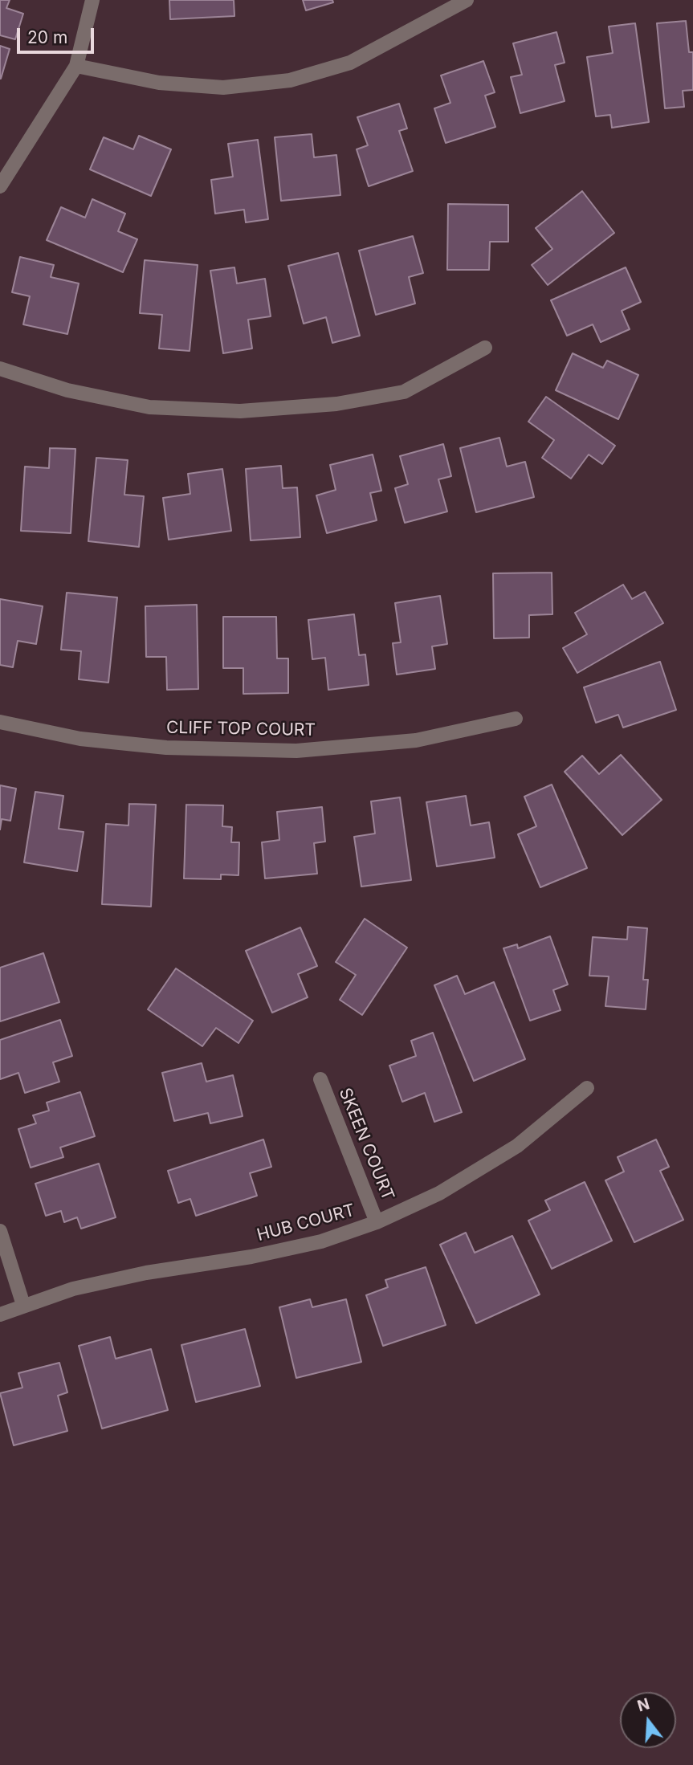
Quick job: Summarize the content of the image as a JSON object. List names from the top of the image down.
{
  "streets": {
    "street": ["CLIFF TOP COURT", "SKEEN COURT", "HUB COURT"]
  },
  "crossings": [
    ["SKEEN COURT", "HUB COURT"]
  ],
  "scale_bar": "20 m",
  "north": "top"
}
